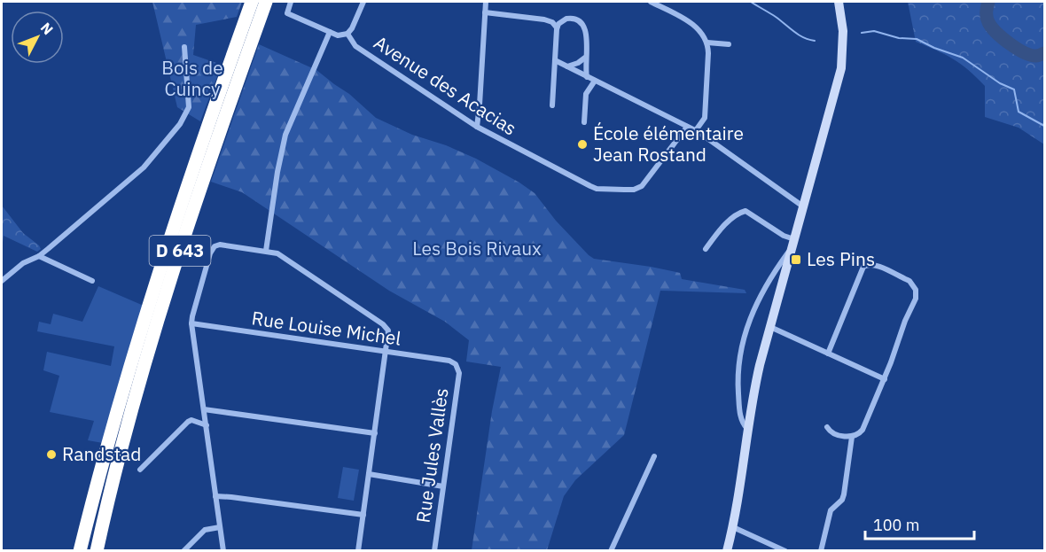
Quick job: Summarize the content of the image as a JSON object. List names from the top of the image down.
{
  "streets": {
    "highway": ["D 643"],
    "street": ["Avenue des Acacias", "Rue Louise Michel", "Rue Jules Vallès"]
  },
  "crossings": [
    ["Rue Louise Michel", "Rue Jules Vallès"]
  ],
  "parks": ["Bois de Cuincy", "Les Bois Rivaux"],
  "places": {
    "other": ["École élémentaire Jean Rostand", "Randstad"],
    "transit": ["Les Pins"]
  },
  "scale_bar": "100 m",
  "north": "top right"
}
